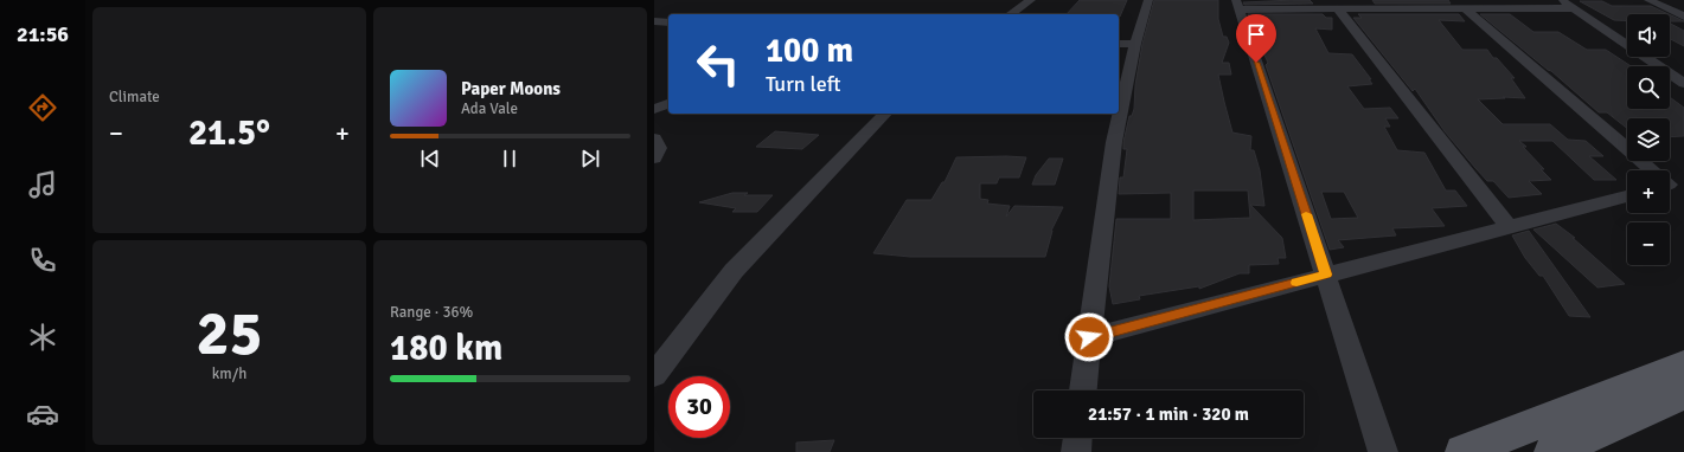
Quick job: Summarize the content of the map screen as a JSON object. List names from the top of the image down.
{
  "page": {
    "tabs": "21:56",
    "tile": [
      "Climate",
      ["25", "km/h"],
      ["Range · 36%", "180 km"]
    ],
    "map_buttons": ["+", "−"],
    "turn": ["100 m", "Turn left"],
    "song": ["Paper Moons", "Ada Vale"],
    "heat": ["−", "21.5°", "+"],
    "limit": "30",
    "trip": "21:57 · 1 min · 320 m"
  }
}
